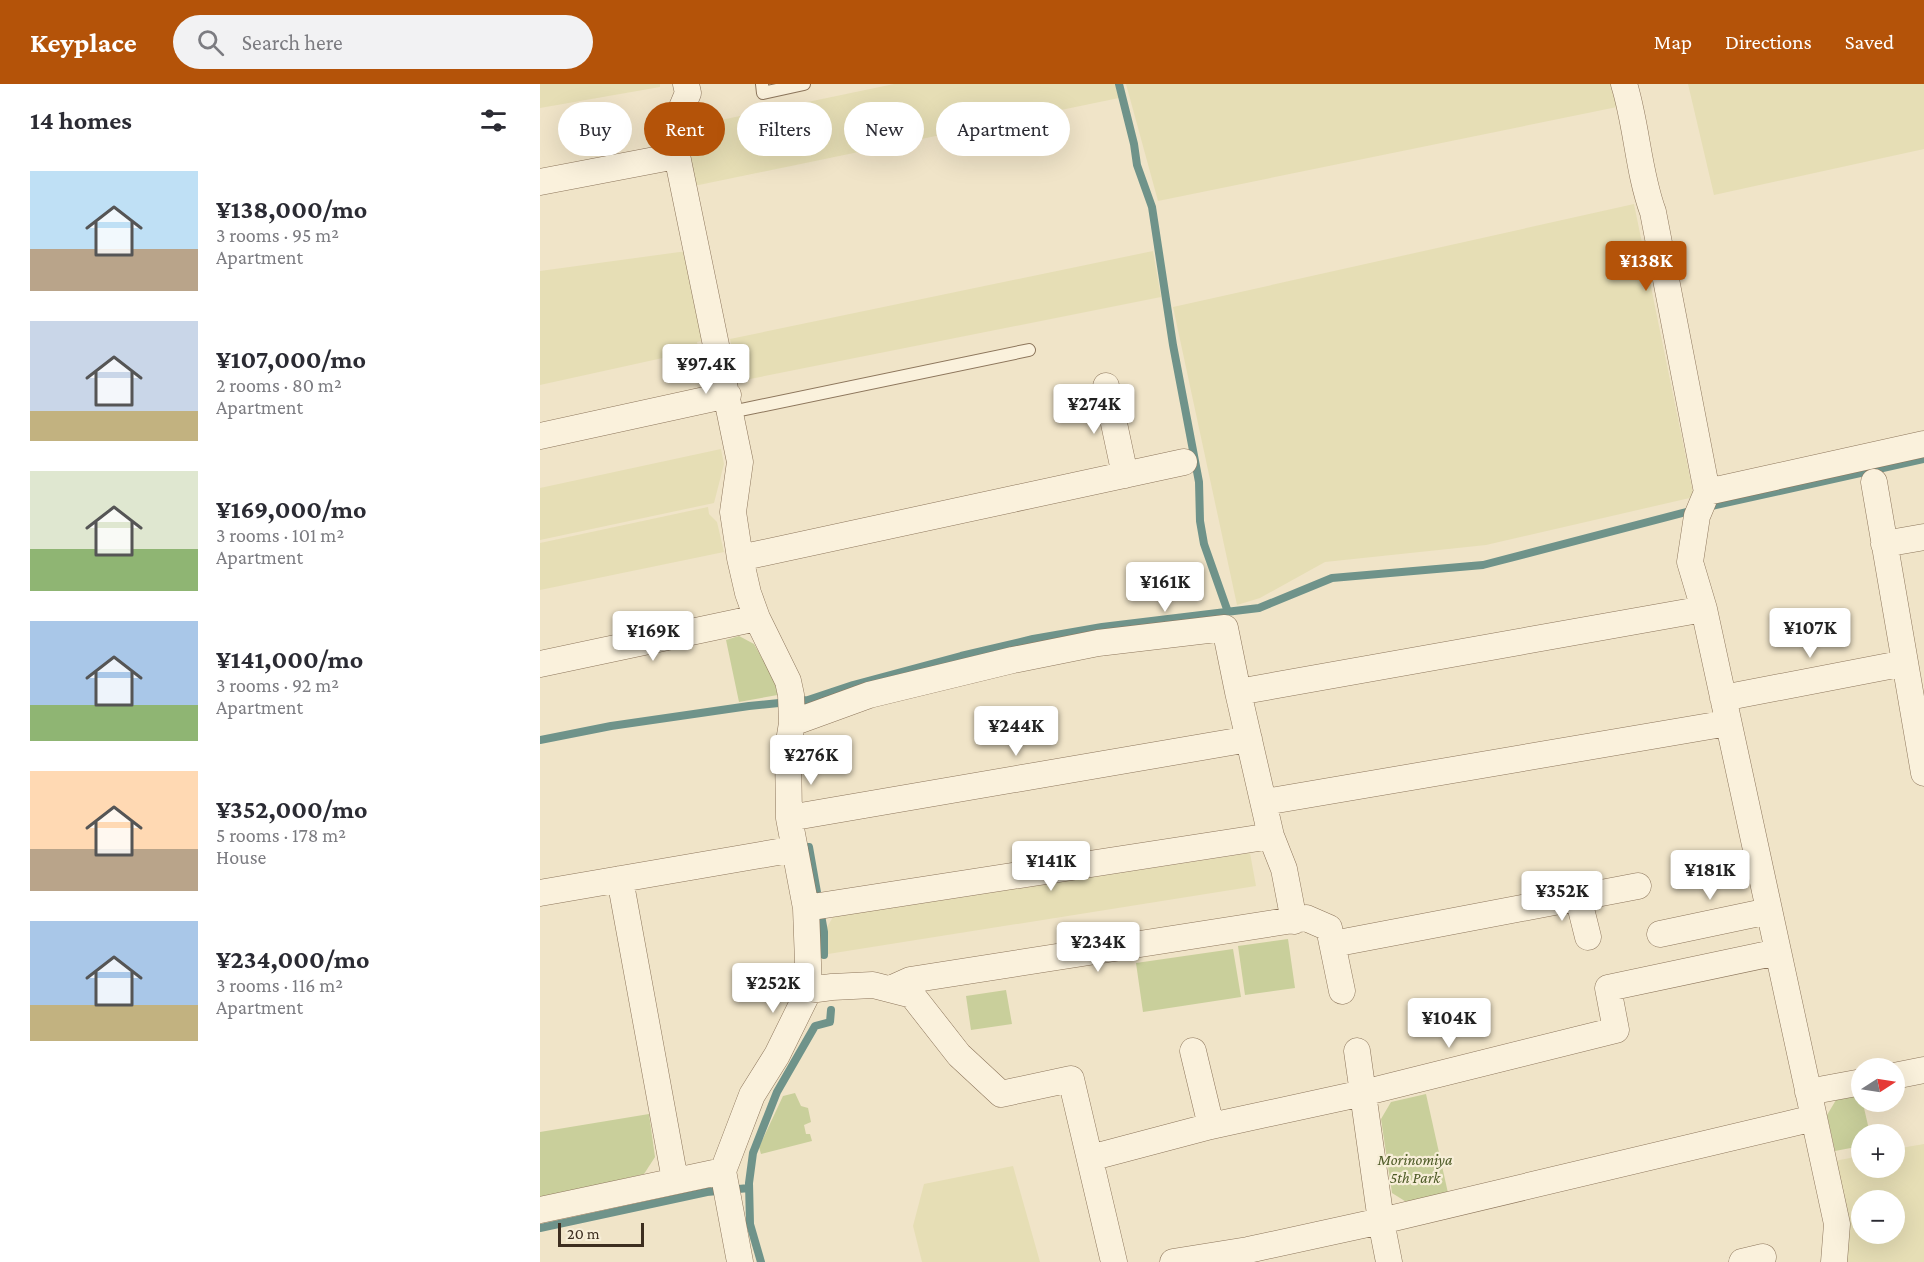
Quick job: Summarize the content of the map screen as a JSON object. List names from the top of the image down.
{
  "parks": ["Morinomiya 5th Park"],
  "scale_bar": "20 m",
  "north": "right",
  "page": {
    "header": "Keyplace",
    "search": "Search here",
    "nav": ["Map", "Directions", "Saved"],
    "heading": "14 homes",
    "chip": [
      "Buy",
      "Rent",
      "Filters",
      "New",
      "Apartment"
    ],
    "list": [
      {
        "name": "¥138,000/mo",
        "note": "3 rooms · 95 m² · Apartment"
      },
      {
        "name": "¥107,000/mo",
        "note": "2 rooms · 80 m² · Apartment"
      },
      {
        "name": "¥169,000/mo",
        "note": "3 rooms · 101 m² · Apartment"
      },
      {
        "name": "¥141,000/mo",
        "note": "3 rooms · 92 m² · Apartment"
      },
      {
        "name": "¥352,000/mo",
        "note": "5 rooms · 178 m² · House"
      },
      {
        "name": "¥234,000/mo",
        "note": "3 rooms · 116 m² · Apartment"
      }
    ],
    "price": [
      "¥138K",
      "¥97.4K",
      "¥274K",
      "¥161K",
      "¥107K",
      "¥169K",
      "¥244K",
      "¥276K",
      "¥141K",
      "¥181K",
      "¥352K",
      "¥234K",
      "¥252K",
      "¥104K"
    ],
    "map_buttons": ["+", "−"],
    "scale": "20 m"
  }
}
